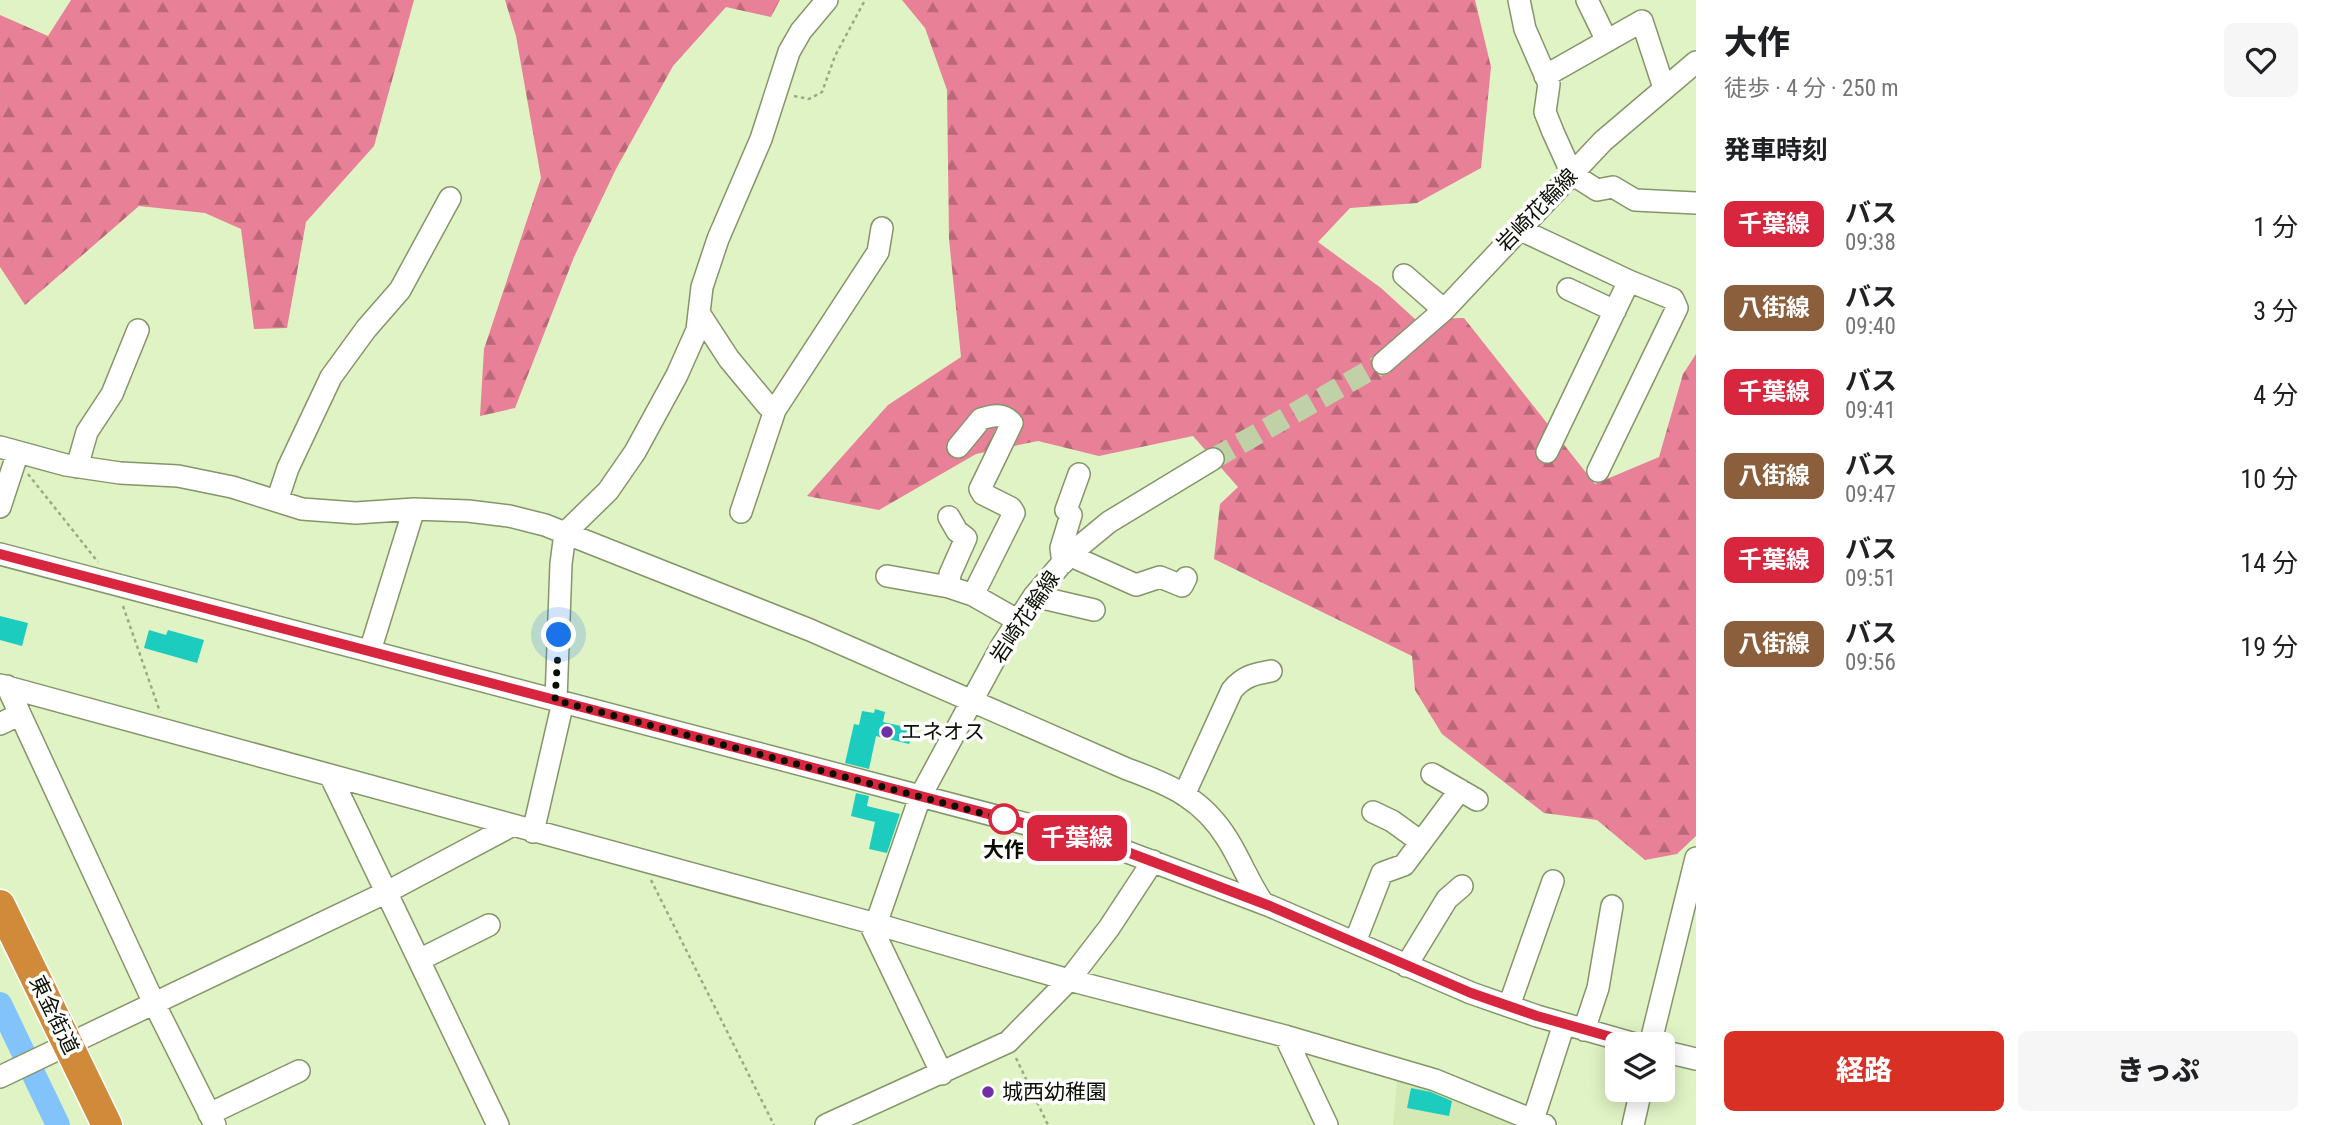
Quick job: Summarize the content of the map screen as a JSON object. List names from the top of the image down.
{
  "streets": {
    "highway": ["東金街道"],
    "street": ["岩崎花輪線"]
  },
  "places": ["エネオス", "大作", "城西幼稚園"],
  "lines": ["bus line 千葉線"],
  "page": {
    "on_map": "千葉線",
    "heading": [
      ["大作", "徒歩 · 4 分 · 250 m"],
      "発車時刻"
    ],
    "list": [
      {
        "mark": "千葉線",
        "name": "バス",
        "note": "09:38",
        "value": "1 分"
      },
      {
        "mark": "八街線",
        "name": "バス",
        "note": "09:40",
        "value": "3 分"
      },
      {
        "mark": "千葉線",
        "name": "バス",
        "note": "09:41",
        "value": "4 分"
      },
      {
        "mark": "八街線",
        "name": "バス",
        "note": "09:47",
        "value": "10 分"
      },
      {
        "mark": "千葉線",
        "name": "バス",
        "note": "09:51",
        "value": "14 分"
      },
      {
        "mark": "八街線",
        "name": "バス",
        "note": "09:56",
        "value": "19 分"
      }
    ],
    "buttons": ["経路", "きっぷ"]
  }
}
